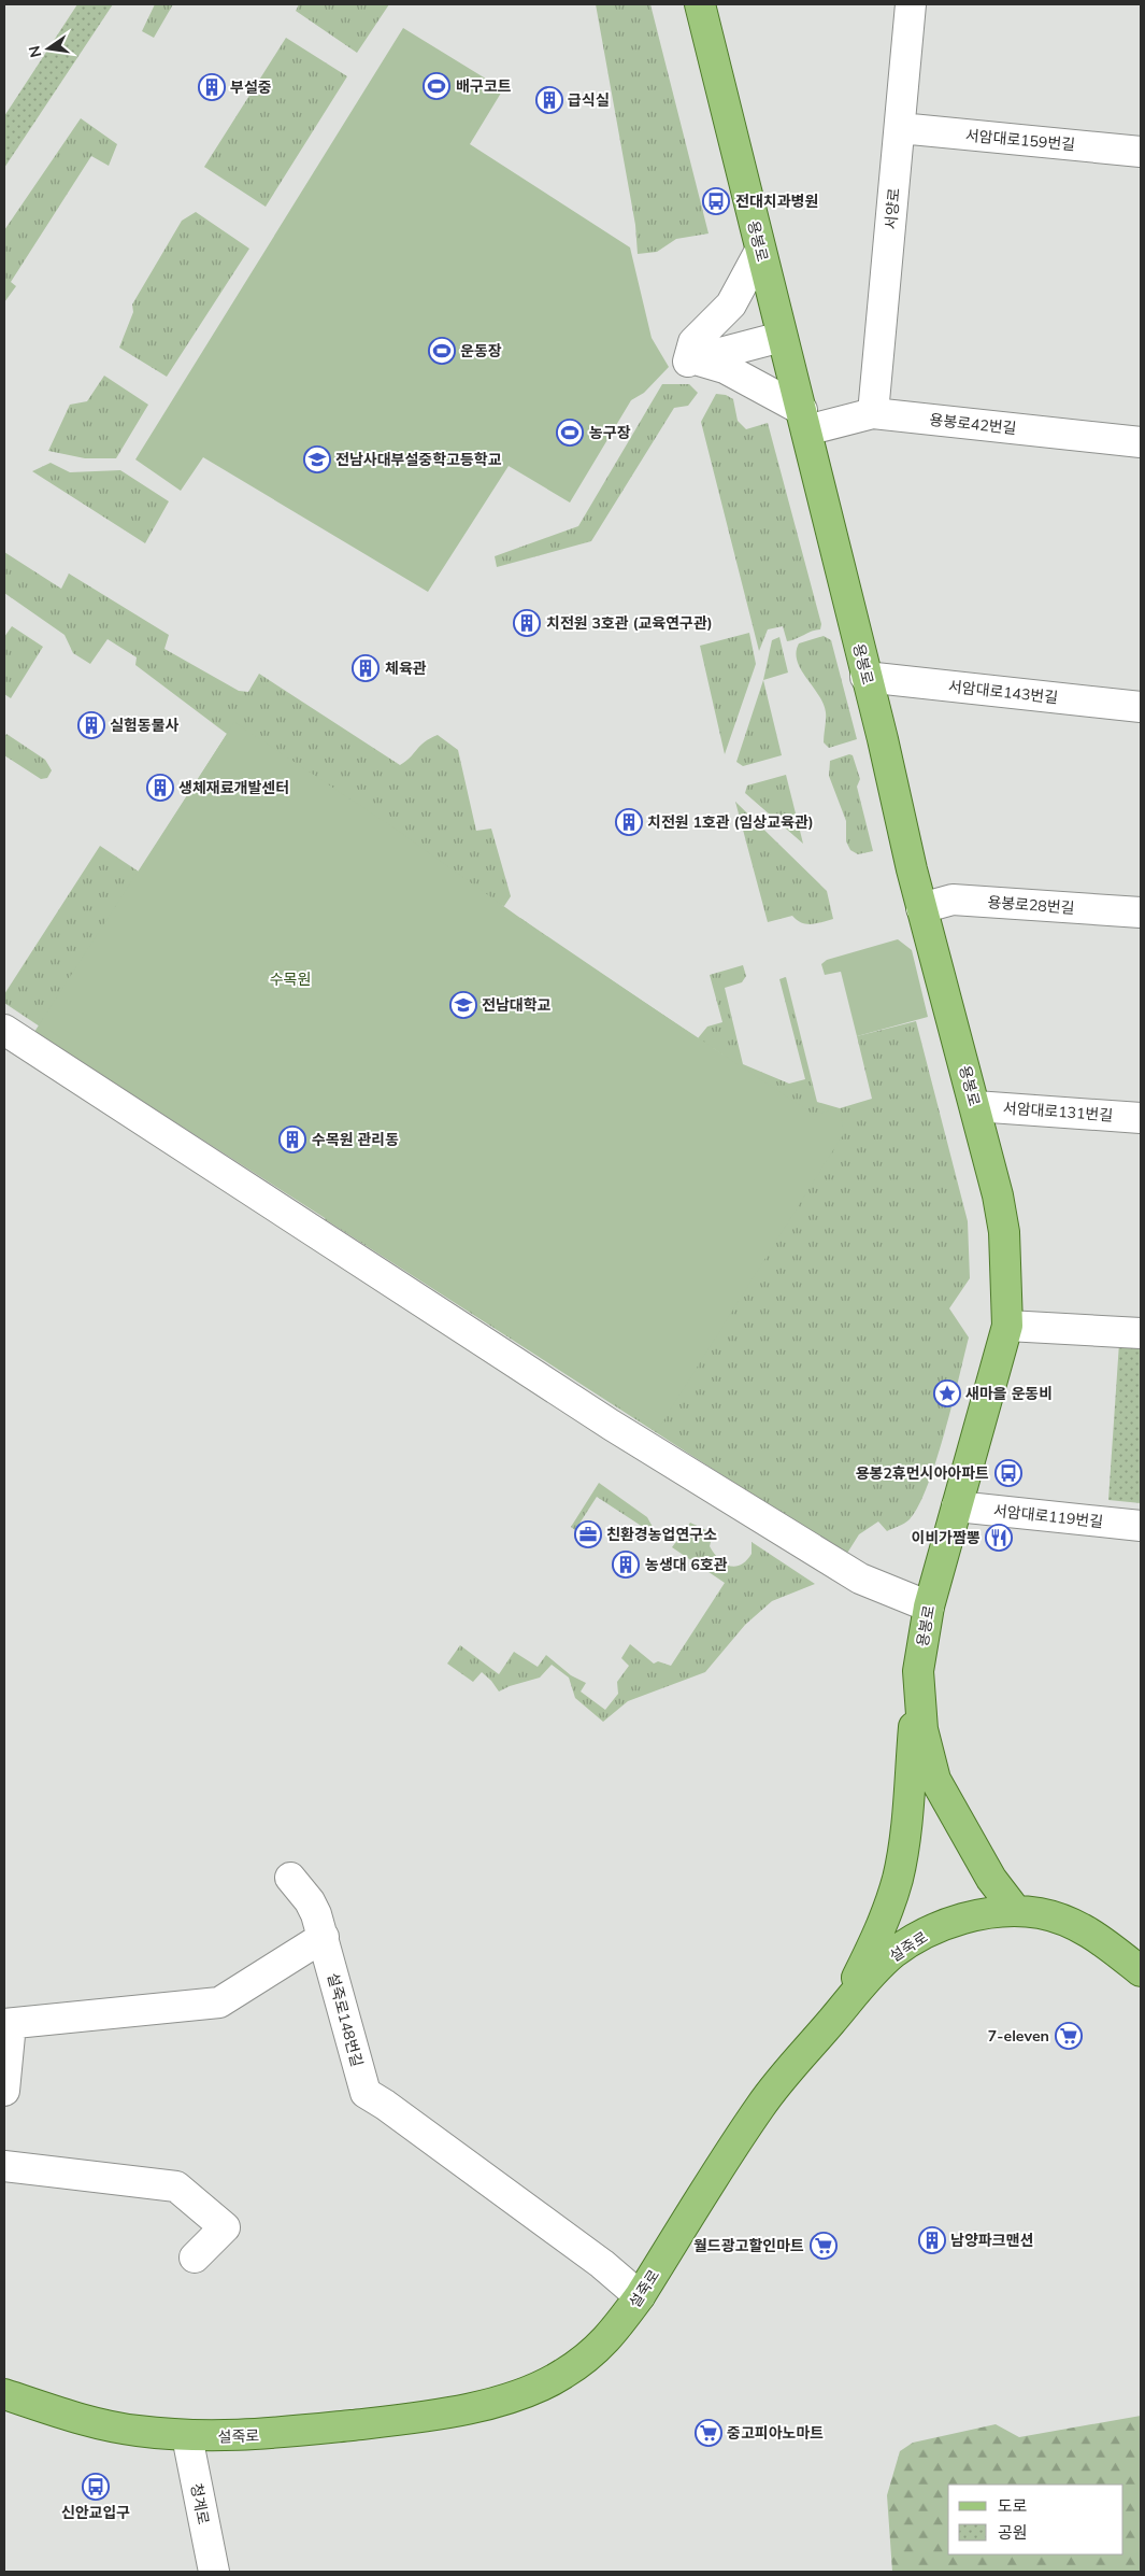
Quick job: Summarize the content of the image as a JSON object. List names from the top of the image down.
{
  "streets": {
    "main road": ["용봉로", "설죽로"],
    "street": [
      "서암대로159번길",
      "서양로",
      "용봉로42번길",
      "서암대로143번길",
      "용봉로28번길",
      "서암대로131번길",
      "서암대로119번길",
      "설죽로148번길",
      "청계로"
    ]
  },
  "crossings": [
    ["서암대로159번길", "서양로"],
    ["서양로", "용봉로42번길"],
    ["용봉로", "용봉로42번길"],
    ["용봉로", "서암대로143번길"],
    ["용봉로", "용봉로28번길"],
    ["용봉로", "서암대로131번길"],
    ["용봉로", "서암대로119번길"],
    ["용봉로", "설죽로"],
    ["설죽로", "설죽로148번길"],
    ["설죽로", "청계로"]
  ],
  "parks": ["수목원"],
  "places": {
    "sports": ["배구코트", "운동장", "농구장"],
    "building": [
      "부설중",
      "급식실",
      "치전원 3호관 (교육연구관)",
      "체육관",
      "실험동물사",
      "생체재료개발센터",
      "치전원 1호관 (임상교육관)",
      "수목원 관리동",
      "농생대 6호관",
      "남양파크맨션"
    ],
    "bus stop": ["전대치과병원", "용봉2휴먼시아아파트", "신안교입구"],
    "school or university": ["전남사대부설중학고등학교", "전남대학교"],
    "place": ["새마을 운동비"],
    "office": ["친환경농업연구소"],
    "restaurant": ["이비가짬뽕"],
    "supermarket": ["7-eleven", "월드광고할인마트", "중고피아노마트"]
  },
  "legend": ["도로", "공원"],
  "north": "left"
}
